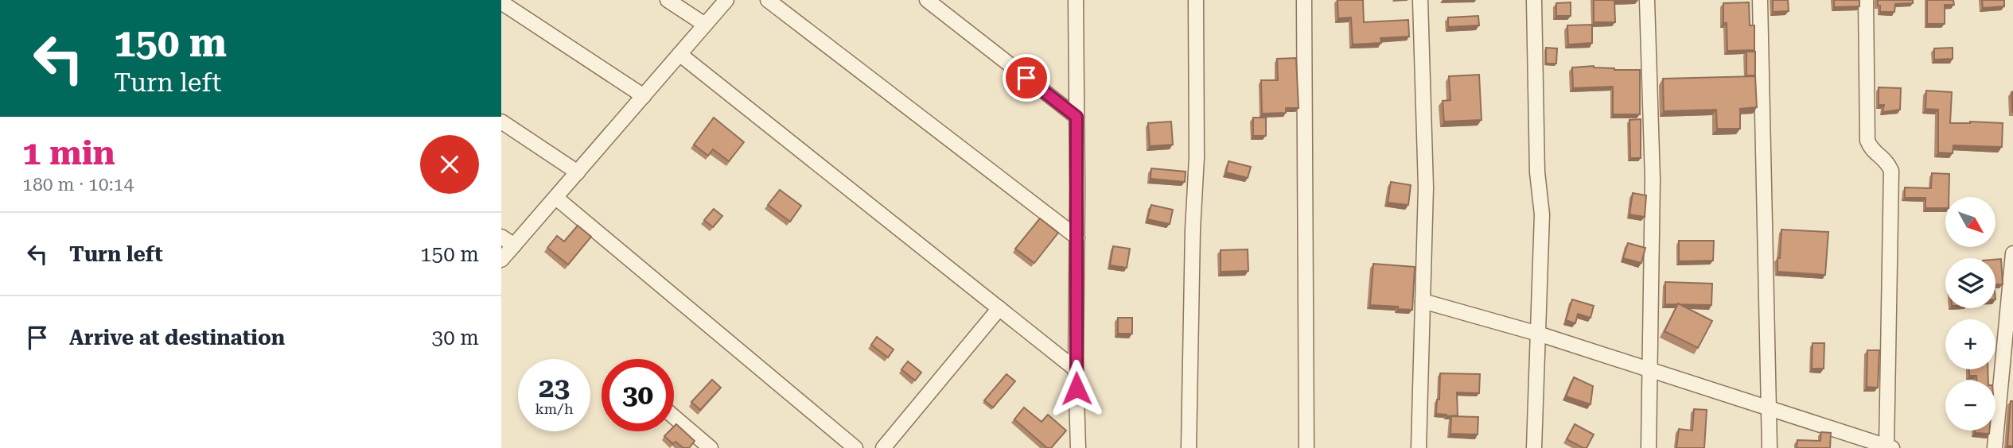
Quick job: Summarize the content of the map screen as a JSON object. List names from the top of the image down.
{
  "north": "bottom right",
  "page": {
    "turn": ["150 m", "Turn left"],
    "heading": ["1 min", "180 m · 10:14"],
    "map_buttons": ["+", "−"],
    "list": [
      {
        "name": "Turn left",
        "value": "150 m"
      },
      {
        "name": "Arrive at destination",
        "value": "30 m"
      }
    ],
    "speed": "23 km/h",
    "limit": "30"
  }
}
